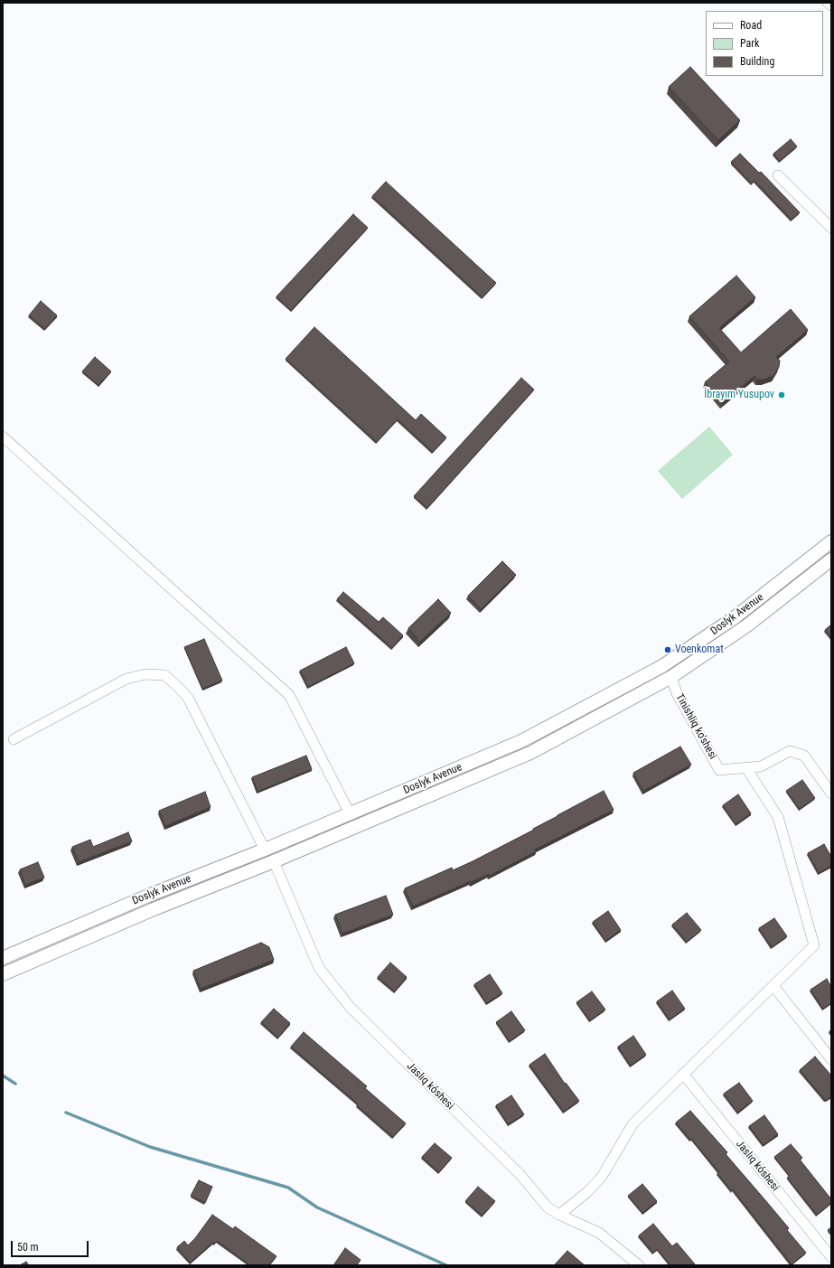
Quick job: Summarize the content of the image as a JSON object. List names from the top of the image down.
{
  "streets": {
    "main road": ["Doslyk Avenue"],
    "street": ["Tinishliq ko'shesi", "Jaslıq kóshesi"]
  },
  "crossings": [
    ["Doslyk Avenue", "Tinishliq ko'shesi"],
    ["Doslyk Avenue", "Jaslıq kóshesi"]
  ],
  "places": ["İbrayım Yusupov", "Voenkomat"],
  "legend": ["Road", "Park", "Building"],
  "scale_bar": "50 m"
}
